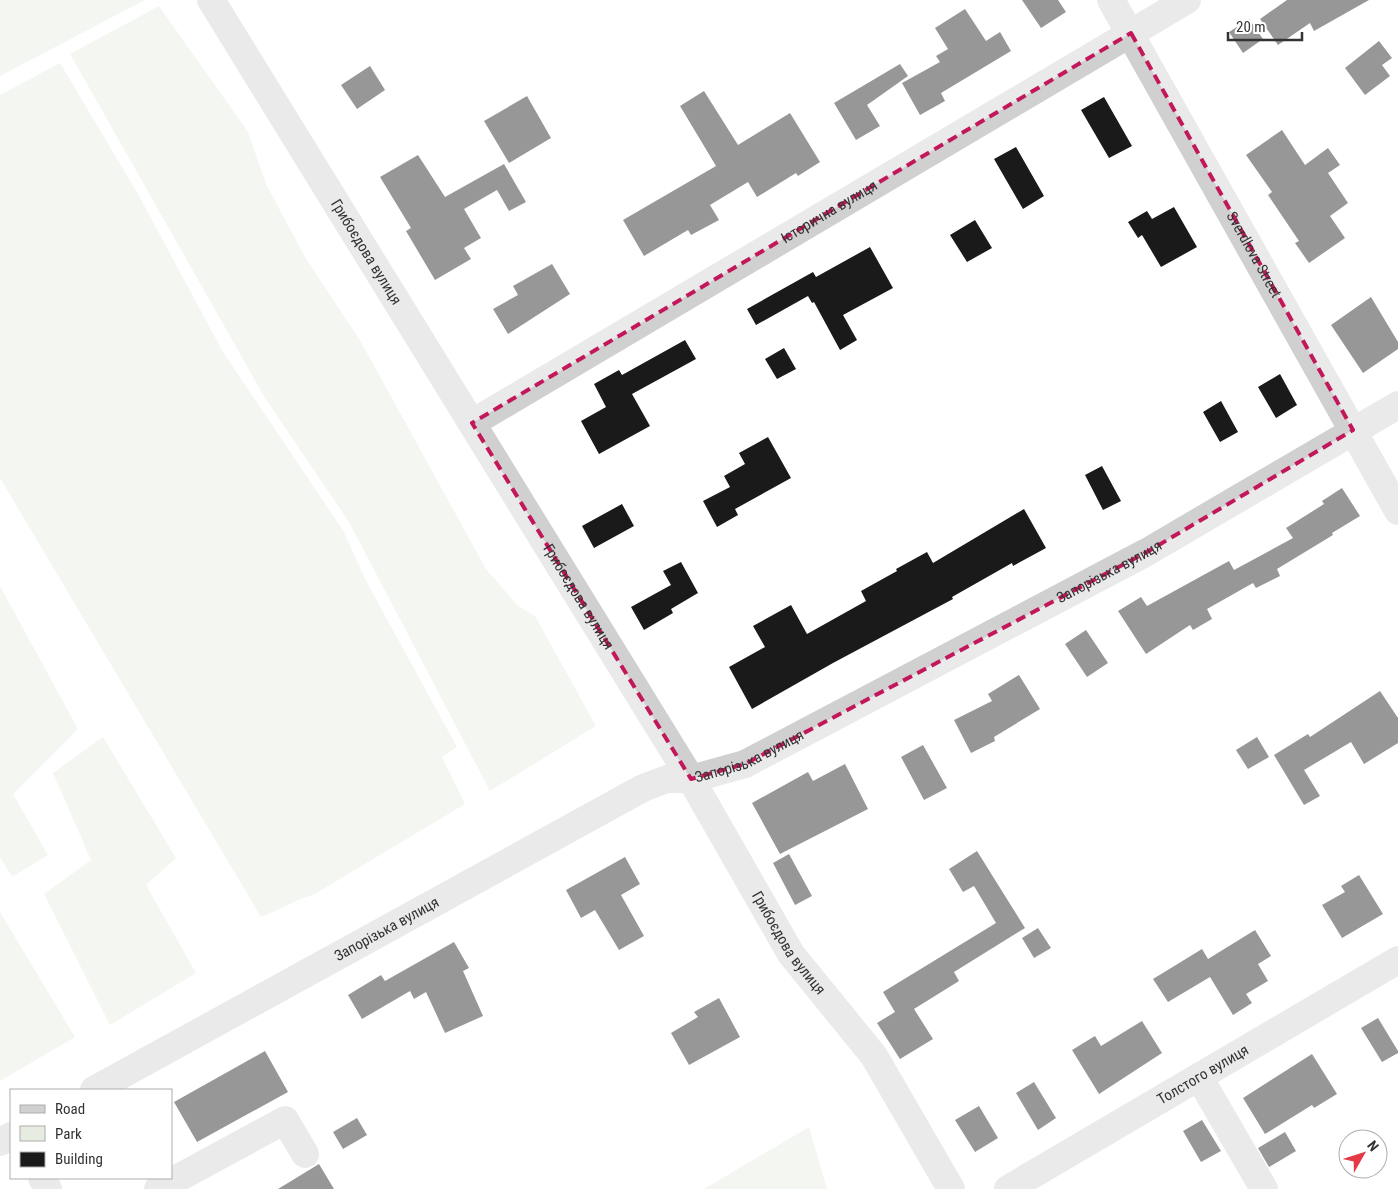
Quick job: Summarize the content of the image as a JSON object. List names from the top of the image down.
{
  "streets": {
    "street": [
      "Історична вулиця",
      "Грибоєдова вулиця",
      "Sverdlova Street",
      "Запорізька вулиця",
      "Толстого вулиця"
    ]
  },
  "crossings": [
    ["Історична вулиця", "Грибоєдова вулиця"],
    ["Історична вулиця", "Sverdlova Street"],
    ["Грибоєдова вулиця", "Запорізька вулиця"],
    ["Sverdlova Street", "Запорізька вулиця"]
  ],
  "legend": ["Road", "Park", "Building"],
  "scale_bar": "20 m",
  "north": "top right"
}
